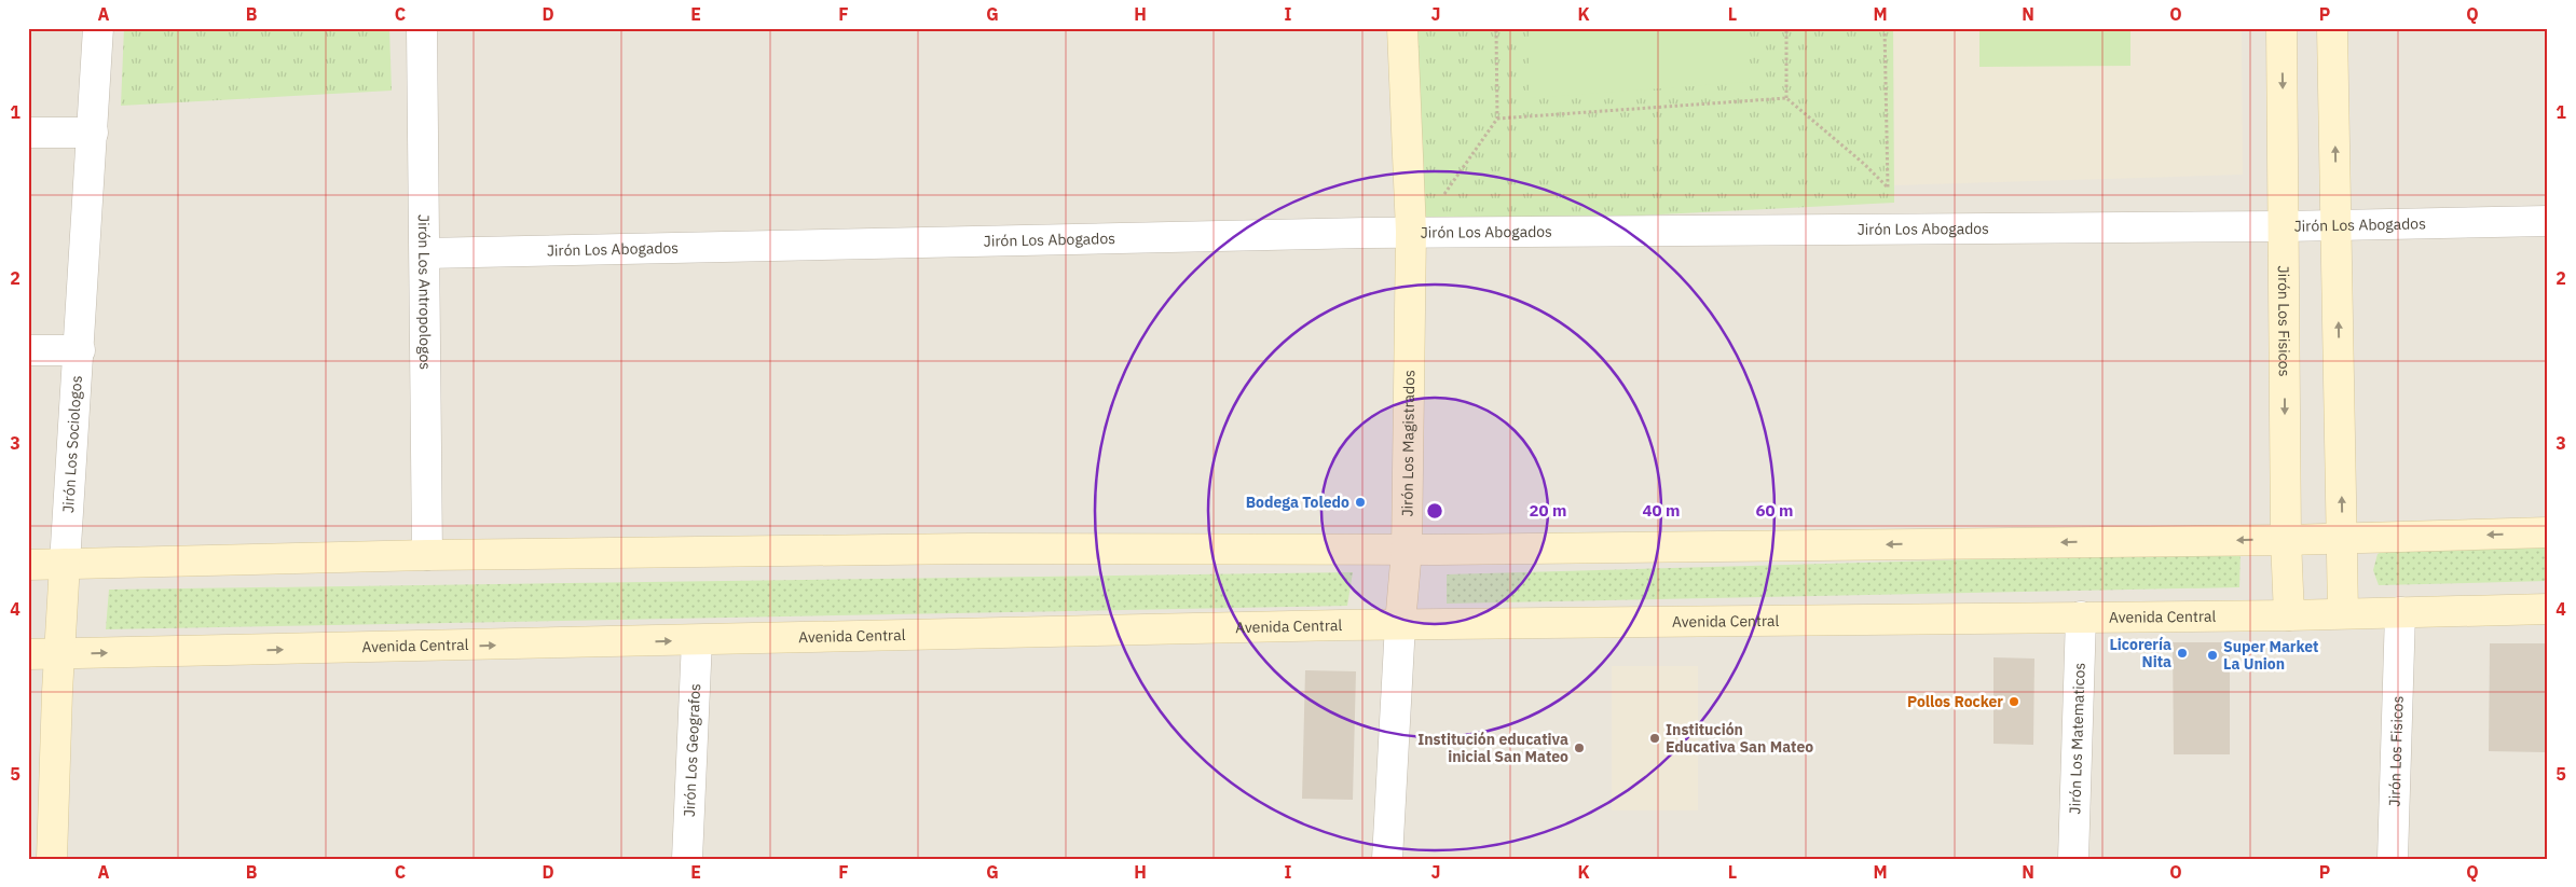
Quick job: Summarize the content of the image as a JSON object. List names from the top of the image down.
{
  "streets": {
    "main road": [
      "Jirón Los Fisicos",
      "Jirón Los Sociologos",
      "Jirón Los Magistrados",
      "Avenida Central"
    ],
    "street": [
      "Jirón Los Abogados",
      "Jirón Los Antropologos",
      "Jirón Los Matematicos",
      "Jirón Los Geografos"
    ]
  },
  "crossings": [
    ["Jirón Los Abogados", "Jirón Los Antropologos"],
    ["Jirón Los Abogados", "Jirón Los Fisicos"],
    ["Jirón Los Abogados", "Jirón Los Magistrados"],
    ["Jirón Los Fisicos", "Avenida Central"],
    ["Jirón Los Sociologos", "Avenida Central"],
    ["Jirón Los Magistrados", "Avenida Central"],
    ["Avenida Central", "Jirón Los Matematicos"],
    ["Avenida Central", "Jirón Los Geografos"]
  ],
  "places": [
    "Bodega Toledo",
    "Licorería Nita",
    "Super Market La Union",
    "Pollos Rocker",
    "Institución Educativa San Mateo",
    "Institución educativa inicial San Mateo"
  ],
  "grid": {
    "columns": [
      "A",
      "B",
      "C",
      "D",
      "E",
      "F",
      "G",
      "H",
      "I",
      "J",
      "K",
      "L",
      "M",
      "N",
      "O",
      "P",
      "Q"
    ],
    "rows": [
      "1",
      "2",
      "3",
      "4",
      "5"
    ]
  },
  "rings": ["20 m", "40 m", "60 m"]
}
